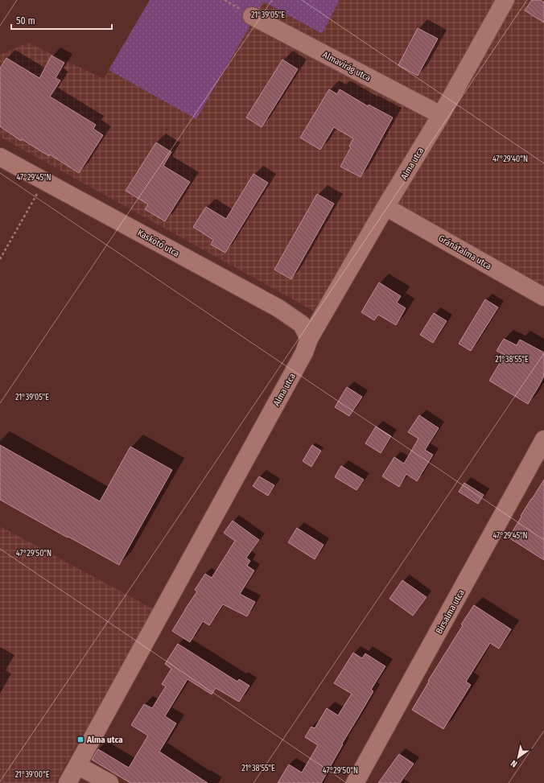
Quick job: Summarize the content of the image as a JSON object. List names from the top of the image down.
{
  "streets": {
    "street": [
      "Almavirág utca",
      "Alma utca",
      "Kaskötő utca",
      "Gránátalma utca",
      "Birsalma utca"
    ]
  },
  "crossings": [
    ["Almavirág utca", "Alma utca"],
    ["Alma utca", "Kaskötő utca"],
    ["Alma utca", "Gránátalma utca"]
  ],
  "places": {
    "transit": ["Alma utca"]
  },
  "scale_bar": "50 m",
  "north": "bottom left",
  "coordinates": [
    "21°39'05\"E",
    "47°29'40\"N",
    "47°29'45\"N",
    "21°38'55\"E",
    "47°29'50\"N",
    "21°39'00\"E"
  ]
}
